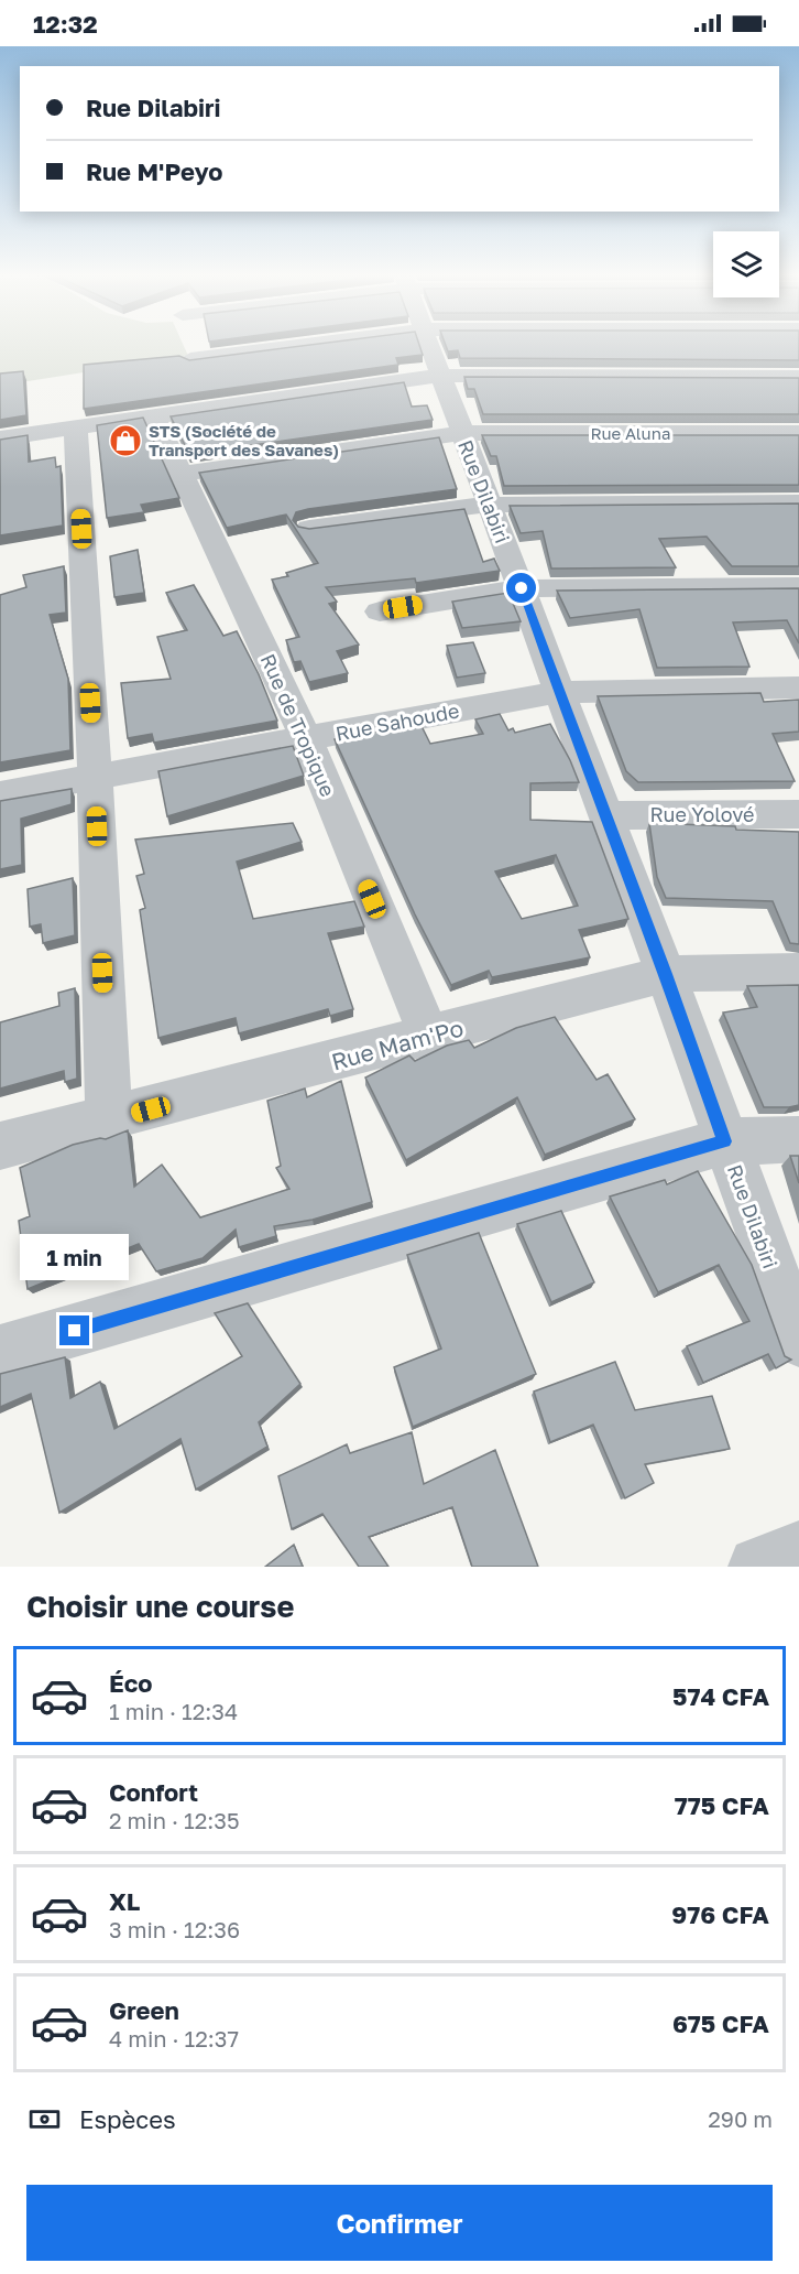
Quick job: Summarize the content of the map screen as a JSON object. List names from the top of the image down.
{
  "streets": {
    "street": [
      "Rue Aluna",
      "Rue Dilabiri",
      "Rue Sahoude",
      "Rue de Tropique",
      "Rue Yolové",
      "Rue Mam'Po"
    ]
  },
  "crossings": [
    ["Rue Aluna", "Rue Dilabiri"],
    ["Rue Aluna", "Rue de Tropique"],
    ["Rue Dilabiri", "Rue Sahoude"],
    ["Rue Dilabiri", "Rue Yolové"],
    ["Rue Dilabiri", "Rue Mam'Po"],
    ["Rue Sahoude", "Rue de Tropique"],
    ["Rue de Tropique", "Rue Mam'Po"]
  ],
  "places": {
    "shop": ["STS (Société de Transport des Savanes)"]
  },
  "page": {
    "status": "12:32",
    "banner": ["Rue Dilabiri", "Rue M'Peyo"],
    "bubble": "1 min",
    "heading": "Choisir une course",
    "list": [
      {
        "name": "Éco",
        "note": "1 min · 12:34",
        "value": "574 CFA"
      },
      {
        "name": "Confort",
        "note": "2 min · 12:35",
        "value": "775 CFA"
      },
      {
        "name": "XL",
        "note": "3 min · 12:36",
        "value": "976 CFA"
      },
      {
        "name": "Green",
        "note": "4 min · 12:37",
        "value": "675 CFA"
      }
    ],
    "pay": ["Espèces", "290 m"],
    "buttons": "Confirmer"
  }
}
